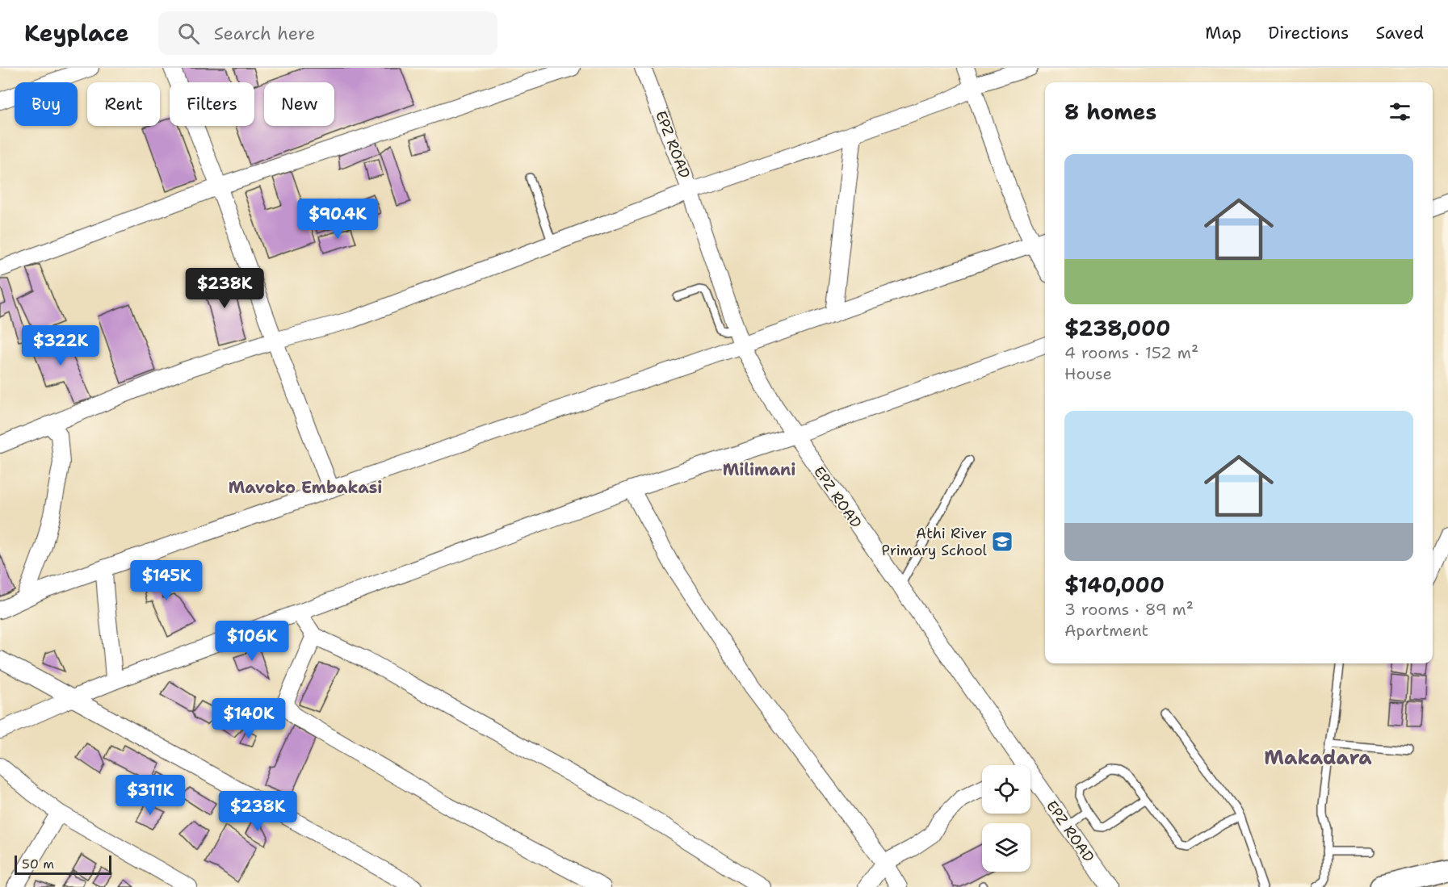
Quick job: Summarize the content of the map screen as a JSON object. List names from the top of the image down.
{
  "streets": {
    "street": ["EPZ ROAD"]
  },
  "districts": ["Milimani", "Mavoko Embakasi", "Makadara"],
  "places": {
    "school or university": ["Athi River Primary School"]
  },
  "scale_bar": "50 m",
  "page": {
    "header": "Keyplace",
    "search": "Search here",
    "nav": ["Map", "Directions", "Saved"],
    "chip": [
      "Buy",
      "Rent",
      "Filters",
      "New"
    ],
    "heading": "8 homes",
    "list": [
      {
        "name": "$238,000",
        "note": "4 rooms · 152 m² · House"
      },
      {
        "name": "$140,000",
        "note": "3 rooms · 89 m² · Apartment"
      }
    ],
    "price": [
      "$90.4K",
      "$238K",
      "$322K",
      "$145K",
      "$106K",
      "$140K",
      "$311K",
      "$238K"
    ],
    "scale": "50 m"
  }
}
